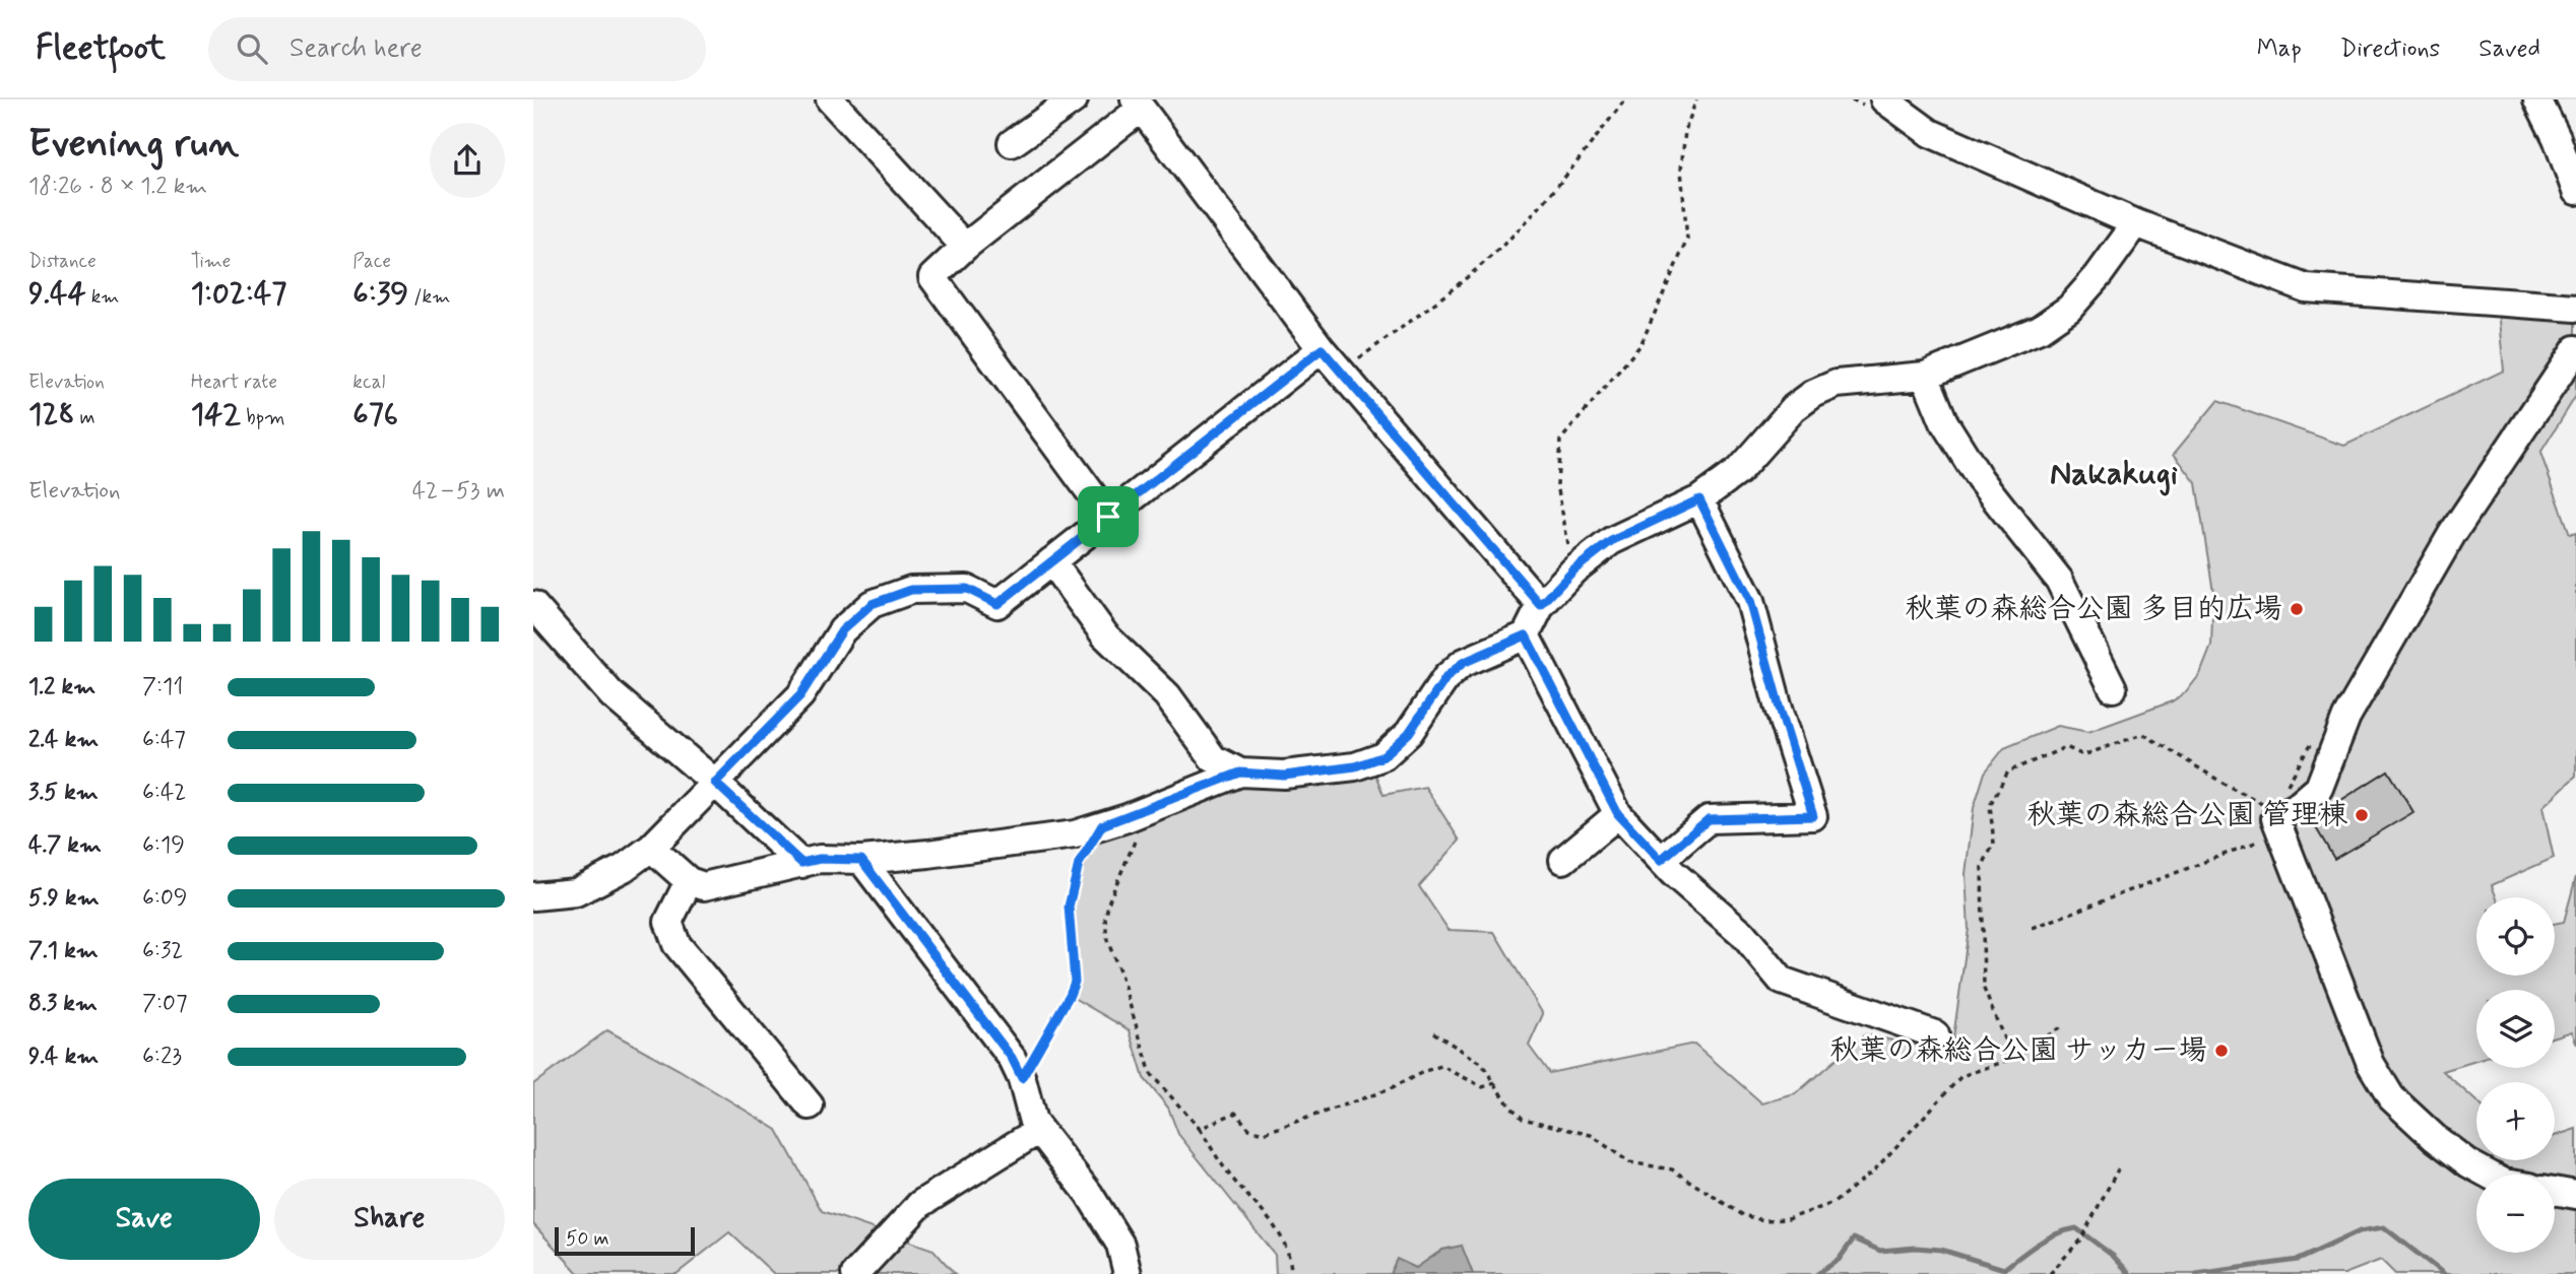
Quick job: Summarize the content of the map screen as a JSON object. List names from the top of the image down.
{
  "districts": ["Nakakugi"],
  "places": ["秋葉の森総合公園 多目的広場", "秋葉の森総合公園 管理棟", "秋葉の森総合公園 サッカー場"],
  "scale_bar": "50 m",
  "page": {
    "header": "Fleetfoot",
    "search": "Search here",
    "nav": ["Map", "Directions", "Saved"],
    "heading": ["Evening run", "18:26 · 8 × 1.2 km"],
    "stats": [
      ["Distance", "9.44 km"],
      ["Time", "1:02:47"],
      ["Pace", "6:39 /km"],
      ["Elevation", "128 m"],
      ["Heart rate", "142 bpm"],
      ["kcal", "676"]
    ],
    "chart": ["Elevation", "42–53 m"],
    "list": [
      {
        "name": "1.2 km",
        "note": "7:11"
      },
      {
        "name": "2.4 km",
        "note": "6:47"
      },
      {
        "name": "3.5 km",
        "note": "6:42"
      },
      {
        "name": "4.7 km",
        "note": "6:19"
      },
      {
        "name": "5.9 km",
        "note": "6:09"
      },
      {
        "name": "7.1 km",
        "note": "6:32"
      },
      {
        "name": "8.3 km",
        "note": "7:07"
      },
      {
        "name": "9.4 km",
        "note": "6:23"
      }
    ],
    "map_buttons": ["+", "−"],
    "buttons": ["Save", "Share"],
    "scale": "50 m"
  }
}
